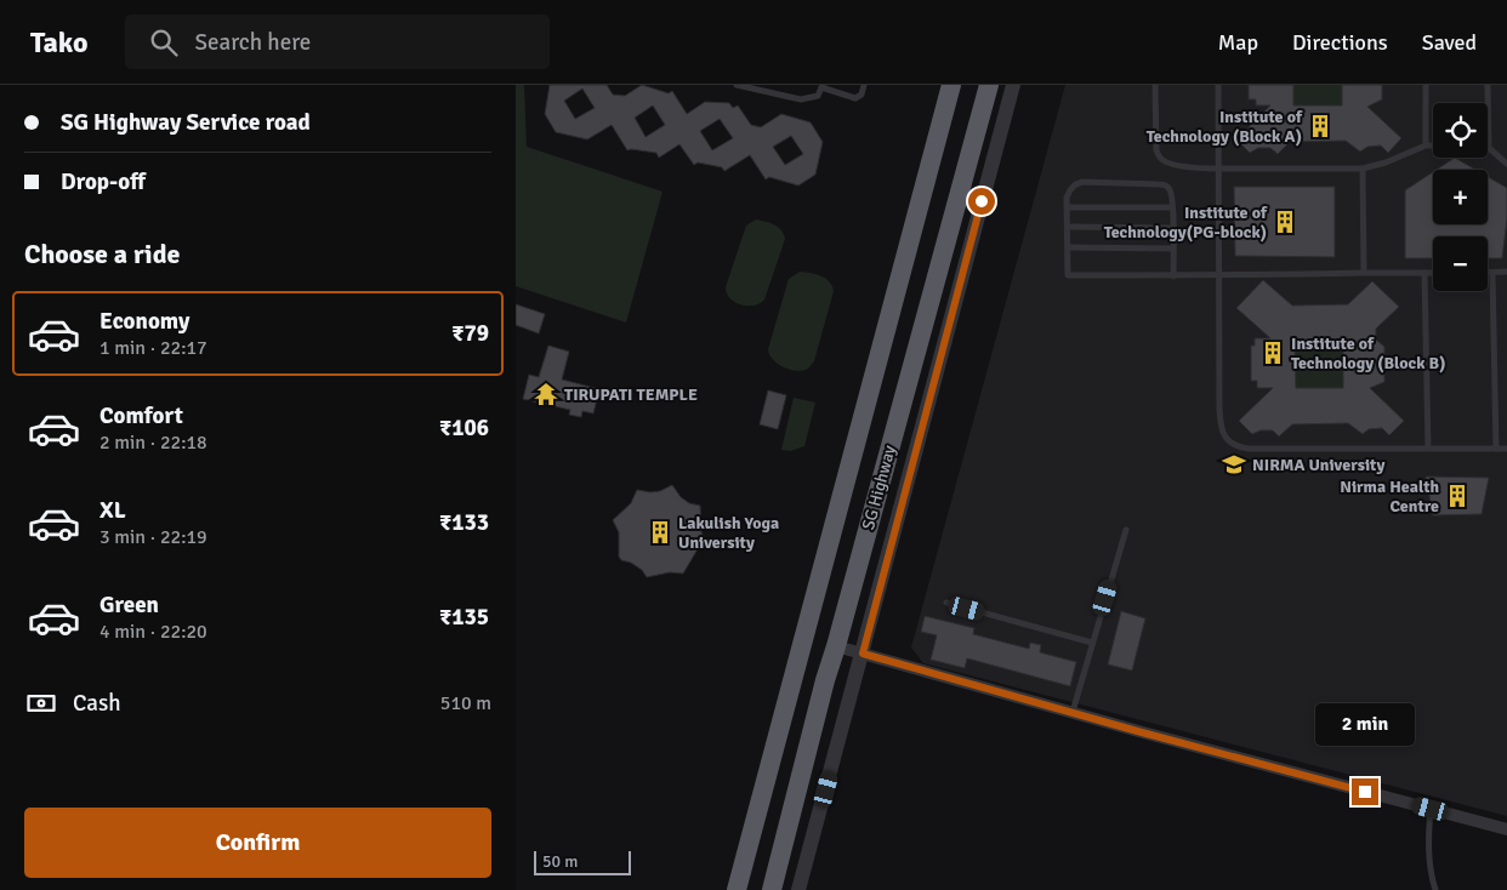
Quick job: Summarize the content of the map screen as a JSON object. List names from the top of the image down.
{
  "streets": {
    "highway": ["SG Highway"]
  },
  "places": {
    "building": [
      "Institute of Technology (Block A)",
      "Institute of Technology(PG-block)",
      "Institute of Technology (Block B)",
      "Nirma Health Centre",
      "Lakulish Yoga University"
    ],
    "temple": ["TIRUPATI TEMPLE"],
    "school or university": ["NIRMA University"]
  },
  "scale_bar": "50 m",
  "page": {
    "header": "Tako",
    "search": "Search here",
    "nav": ["Map", "Directions", "Saved"],
    "banner": ["SG Highway Service road", "Drop-off"],
    "map_buttons": ["+", "−"],
    "heading": "Choose a ride",
    "list": [
      {
        "name": "Economy",
        "note": "1 min · 22:17",
        "value": "₹79"
      },
      {
        "name": "Comfort",
        "note": "2 min · 22:18",
        "value": "₹106"
      },
      {
        "name": "XL",
        "note": "3 min · 22:19",
        "value": "₹133"
      },
      {
        "name": "Green",
        "note": "4 min · 22:20",
        "value": "₹135"
      }
    ],
    "pay": ["Cash", "510 m"],
    "bubble": "2 min",
    "buttons": "Confirm",
    "scale": "50 m"
  }
}
